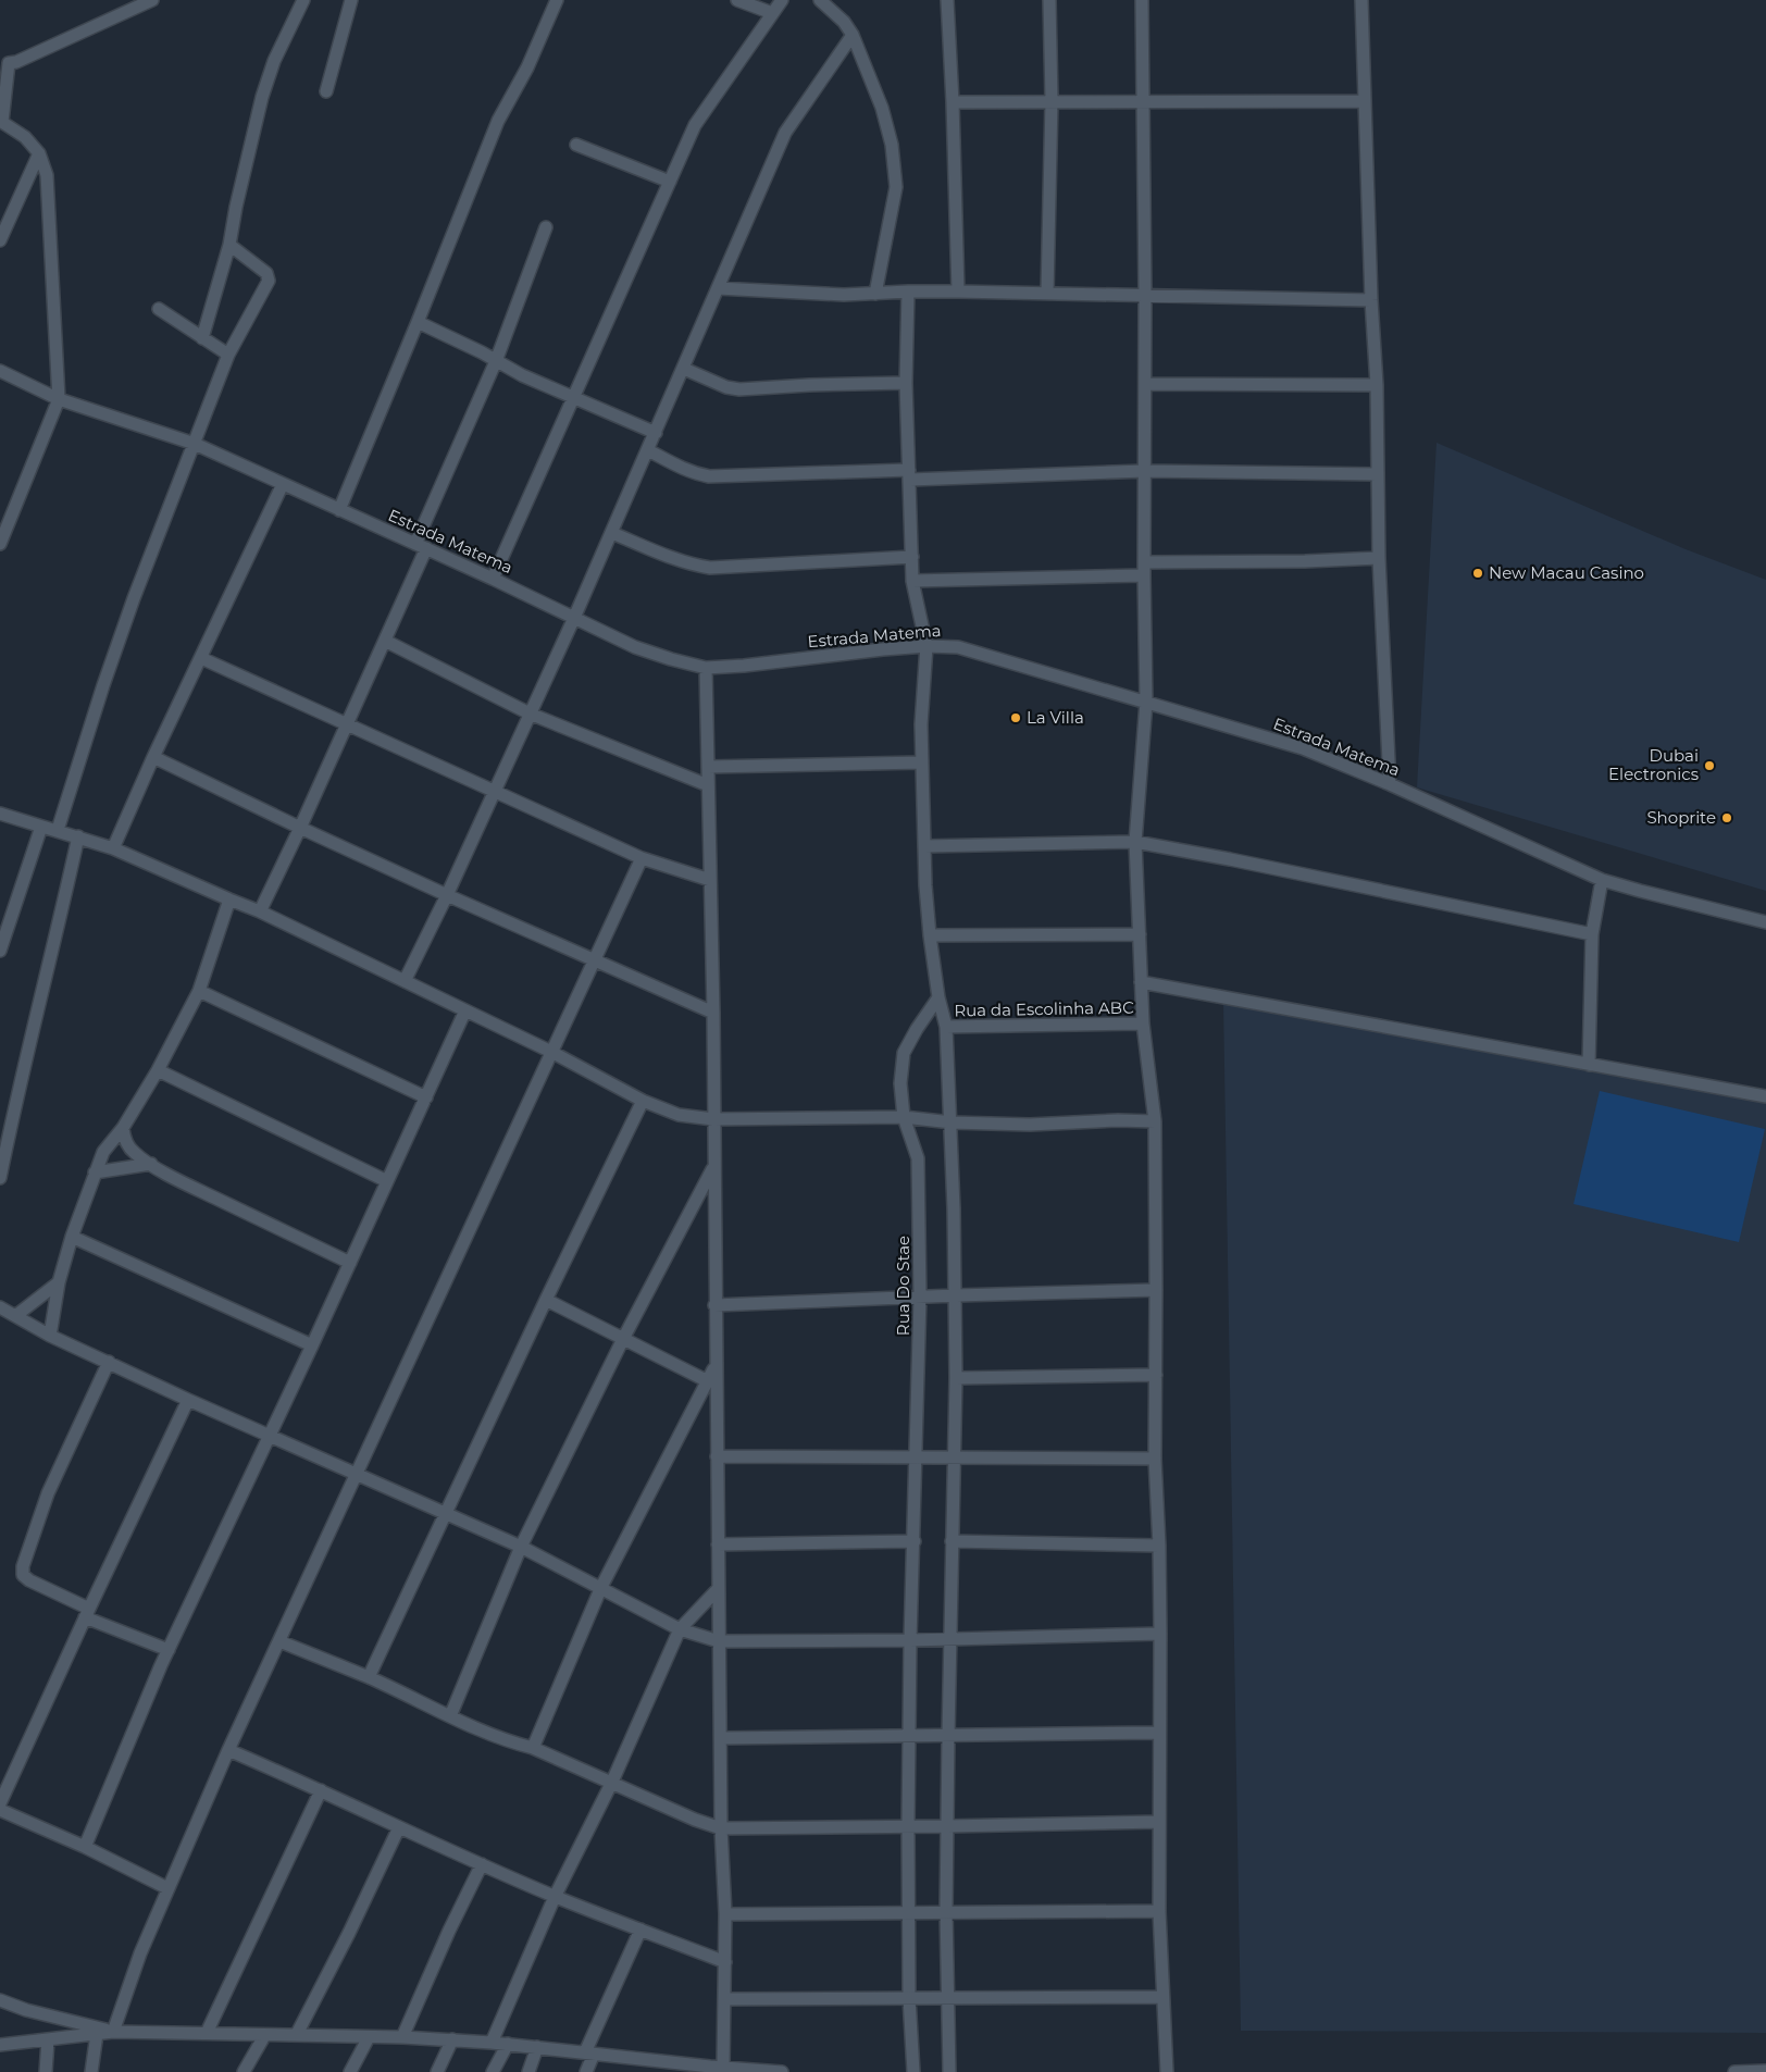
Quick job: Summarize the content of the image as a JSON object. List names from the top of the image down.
{
  "streets": {
    "street": ["Estrada Matema", "Rua da Escolinha ABC", "Rua Do Stae"]
  },
  "places": [
    "New Macau Casino",
    "La Villa",
    "Dubai Electronics",
    "Shoprite"
  ]
}
